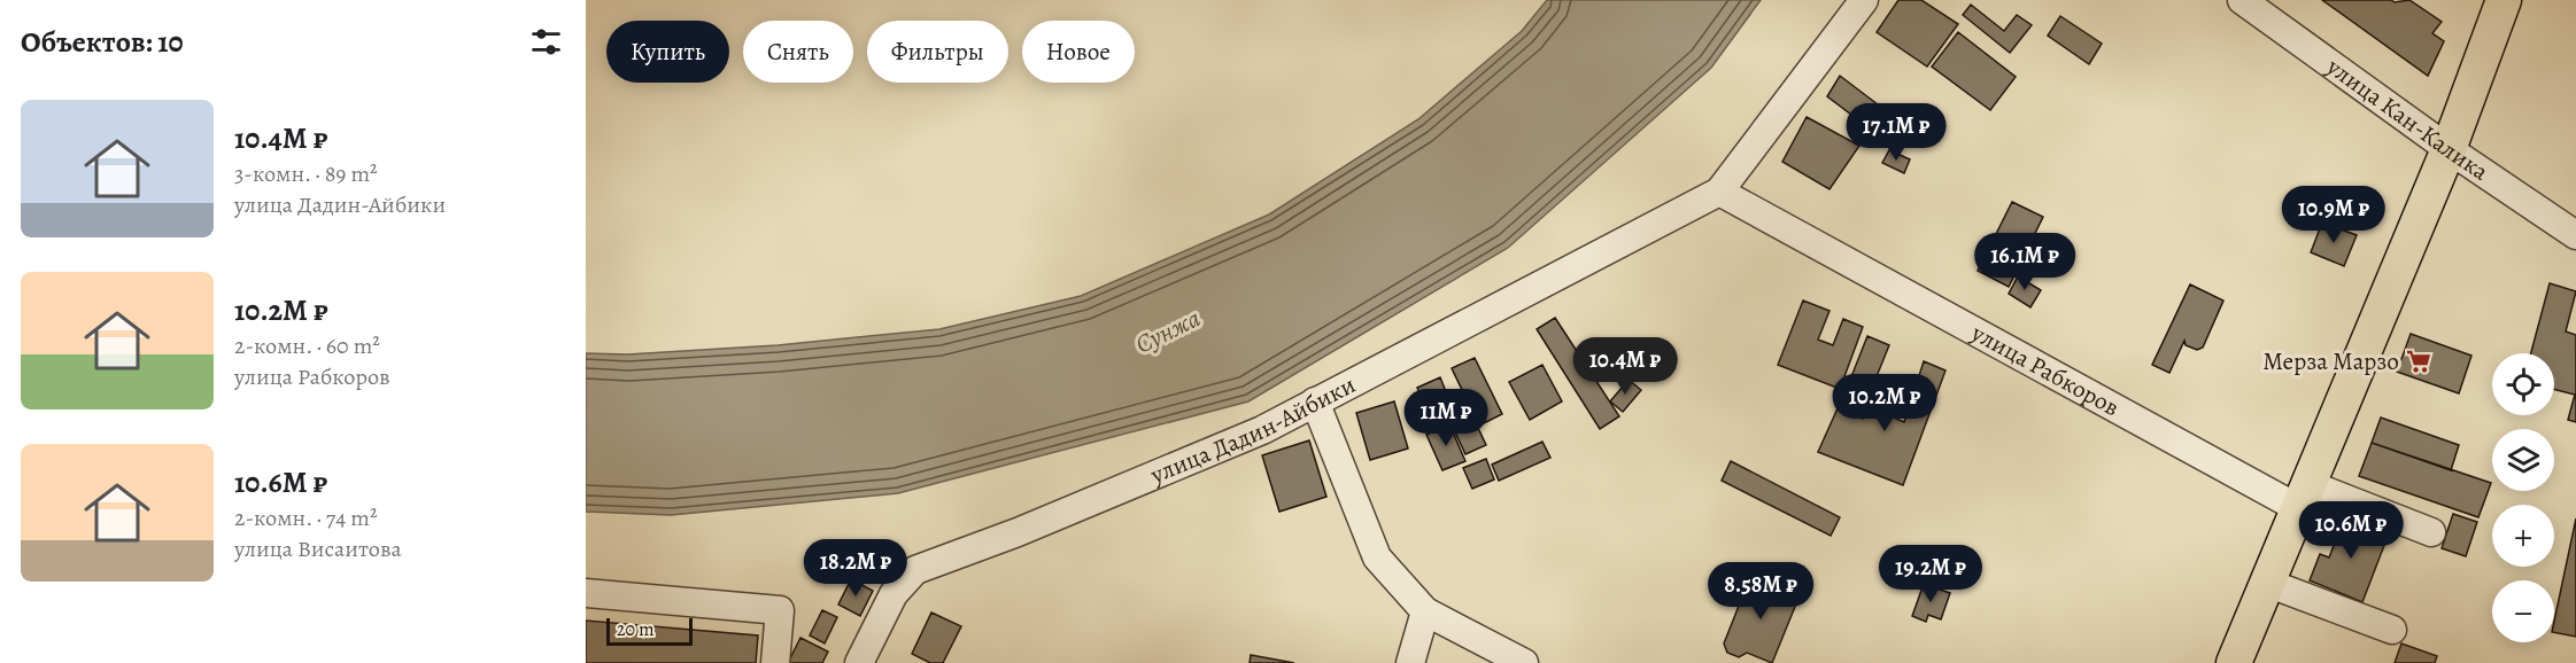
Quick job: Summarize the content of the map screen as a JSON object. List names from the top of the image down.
{
  "streets": {
    "street": ["улица Кан-Калика", "улица Рабкоров", "улица Дадин-Айбики"]
  },
  "crossings": [
    ["улица Рабкоров", "улица Дадин-Айбики"]
  ],
  "water": ["Сунжа"],
  "places": {
    "supermarket": ["Мерза Марзо"]
  },
  "scale_bar": "20 m",
  "page": {
    "heading": "Объектов: 10",
    "chip": [
      "Купить",
      "Снять",
      "Фильтры",
      "Новое"
    ],
    "list": [
      {
        "name": "10.4M ₽",
        "note": "3-комн. · 89 m² · улица Дадин-Айбики"
      },
      {
        "name": "10.2M ₽",
        "note": "2-комн. · 60 m² · улица Рабкоров"
      },
      {
        "name": "10.6M ₽",
        "note": "2-комн. · 74 m² · улица Висаитова"
      }
    ],
    "price": [
      "17.1M ₽",
      "10.9M ₽",
      "16.1M ₽",
      "10.4M ₽",
      "10.2M ₽",
      "11M ₽",
      "10.6M ₽",
      "18.2M ₽",
      "19.2M ₽",
      "8.58M ₽"
    ],
    "map_buttons": ["+", "−"],
    "scale": "20 m"
  }
}
